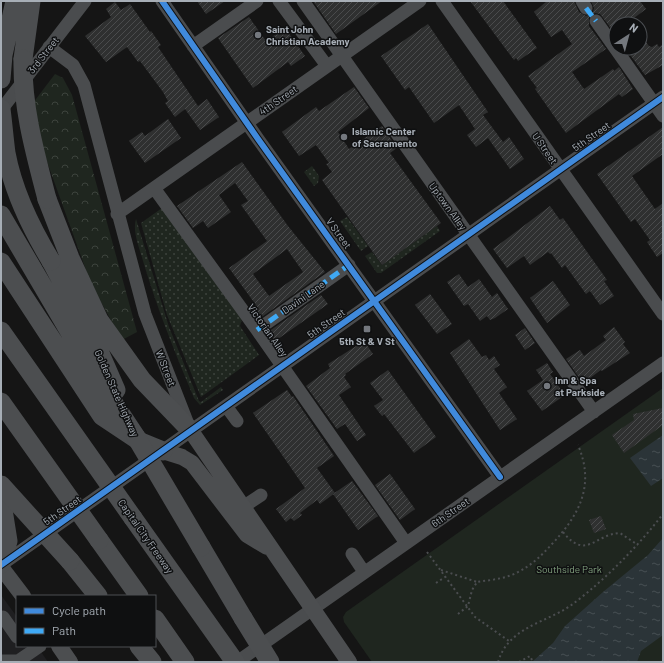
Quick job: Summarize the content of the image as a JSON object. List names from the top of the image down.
{
  "streets": {
    "highway": ["Golden State Highway", "Capital City Freeway"],
    "main road": ["W Street"],
    "street": [
      "3rd Street",
      "4th Street",
      "5th Street",
      "U Street",
      "Uptown Alley",
      "V Street",
      "Davini Lane",
      "Victorian Alley",
      "6th Street"
    ]
  },
  "crossings": [
    ["3rd Street", "W Street"],
    ["3rd Street", "Golden State Highway"],
    ["4th Street", "Uptown Alley"],
    ["4th Street", "V Street"],
    ["4th Street", "Victorian Alley"],
    ["4th Street", "W Street"],
    ["5th Street", "U Street"],
    ["5th Street", "Uptown Alley"],
    ["5th Street", "V Street"],
    ["5th Street", "Victorian Alley"],
    ["5th Street", "W Street"],
    ["Uptown Alley", "6th Street"],
    ["V Street", "Davini Lane"],
    ["V Street", "6th Street"],
    ["Davini Lane", "Victorian Alley"],
    ["Victorian Alley", "6th Street"],
    ["W Street", "6th Street"],
    ["6th Street", "Capital City Freeway"]
  ],
  "parks": ["Southside Park"],
  "places": {
    "other": ["Saint John Christian Academy", "Islamic Center of Sacramento", "Inn & Spa at Parkside"],
    "transit": ["5th St & V St"]
  },
  "legend": ["Cycle path", "Path"],
  "north": "top right"
}
